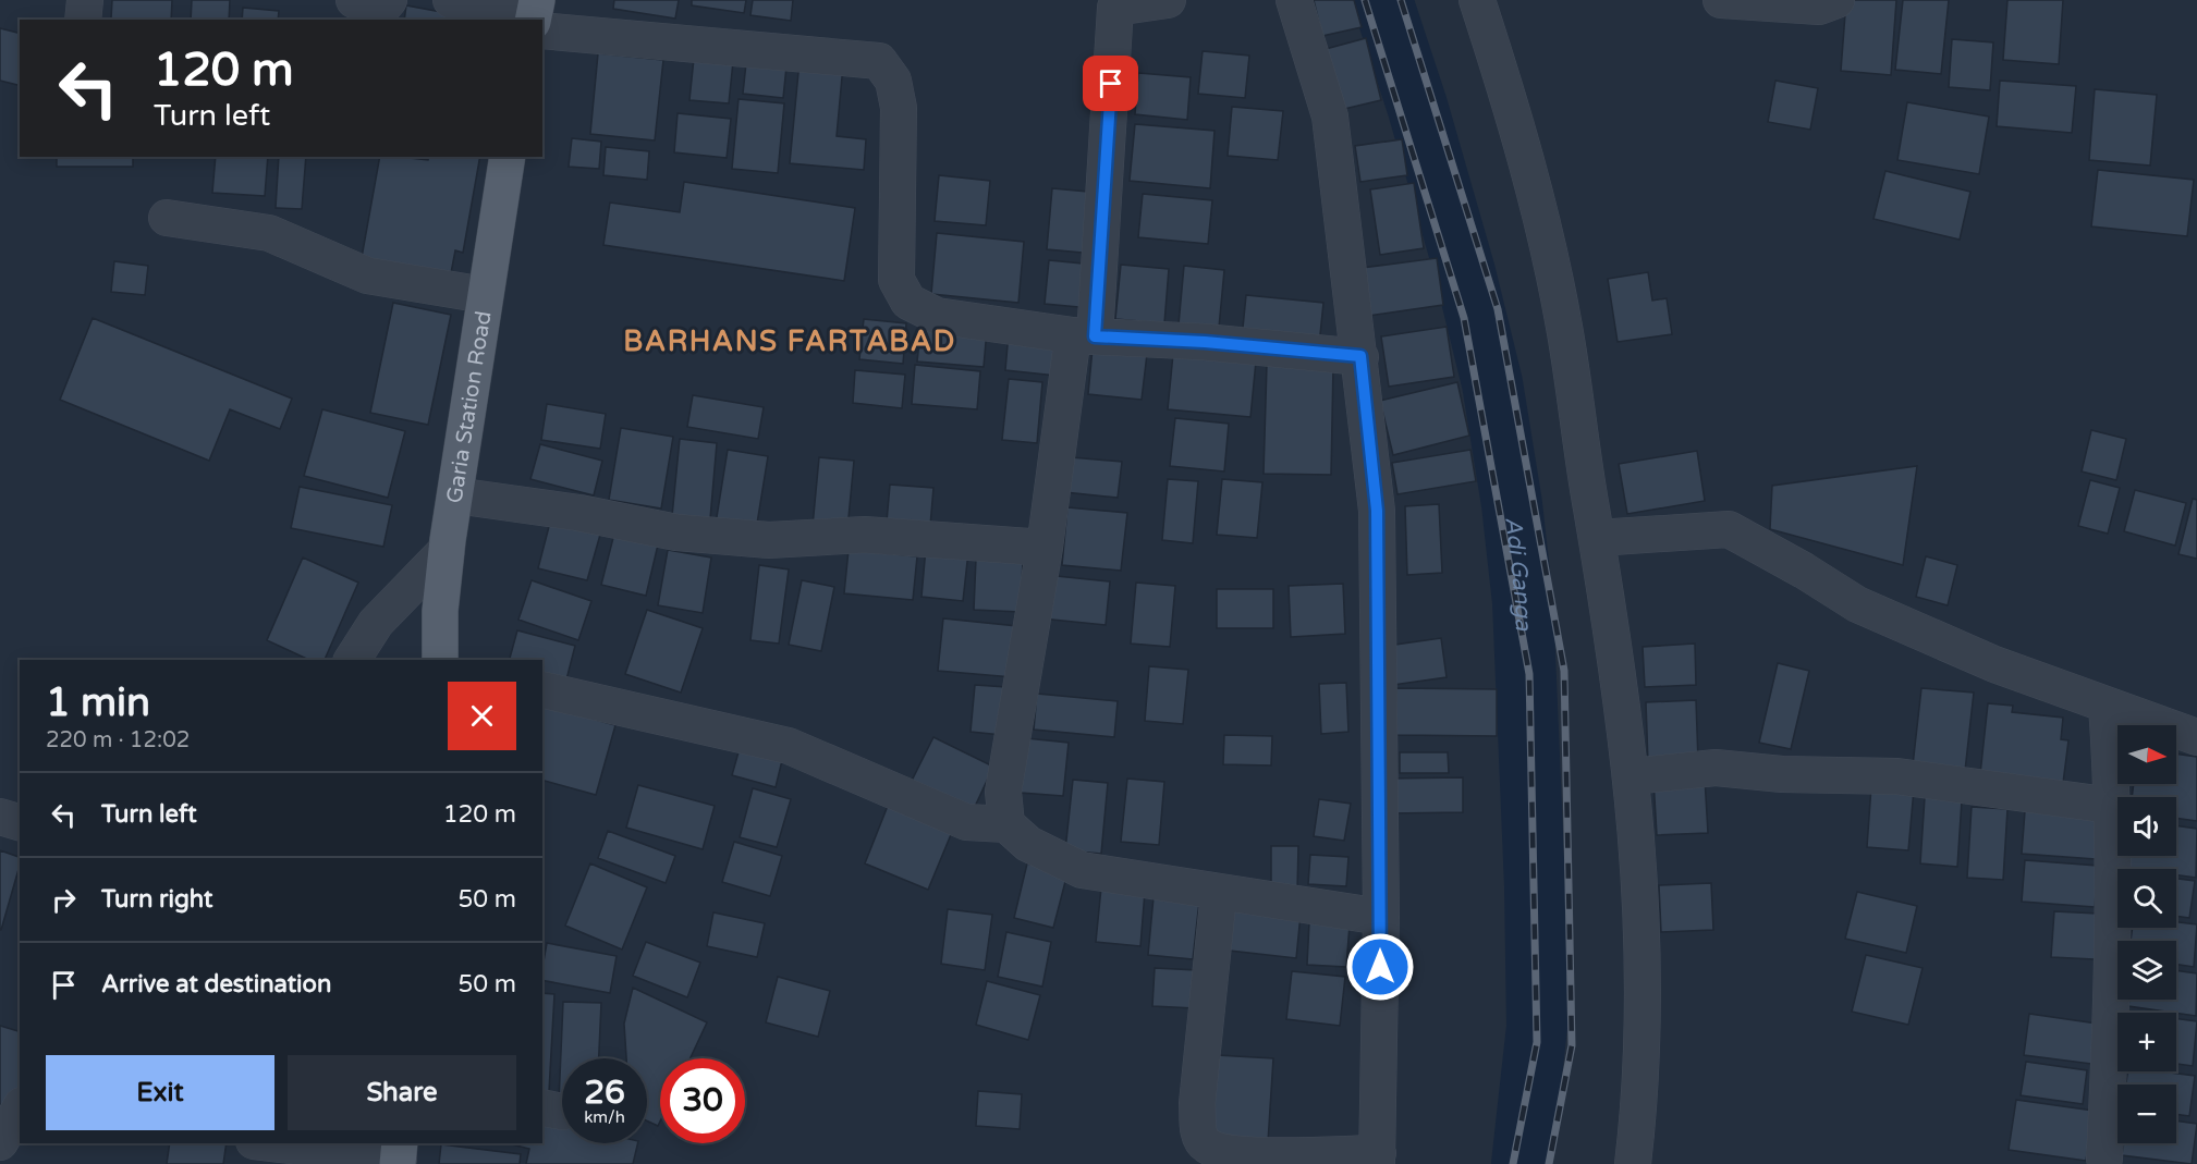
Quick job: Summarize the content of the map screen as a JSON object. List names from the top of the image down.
{
  "streets": {
    "main road": ["Garia Station Road"]
  },
  "districts": ["BARHANS FARTABAD"],
  "water": ["Adi Ganga"],
  "north": "right",
  "page": {
    "turn": ["120 m", "Turn left"],
    "heading": ["1 min", "220 m · 12:02"],
    "map_buttons": ["+", "−"],
    "list": [
      {
        "name": "Turn left",
        "value": "120 m"
      },
      {
        "name": "Turn right",
        "value": "50 m"
      },
      {
        "name": "Arrive at destination",
        "value": "50 m"
      }
    ],
    "buttons": ["Exit", "Share"],
    "speed": "26 km/h",
    "limit": "30"
  }
}
